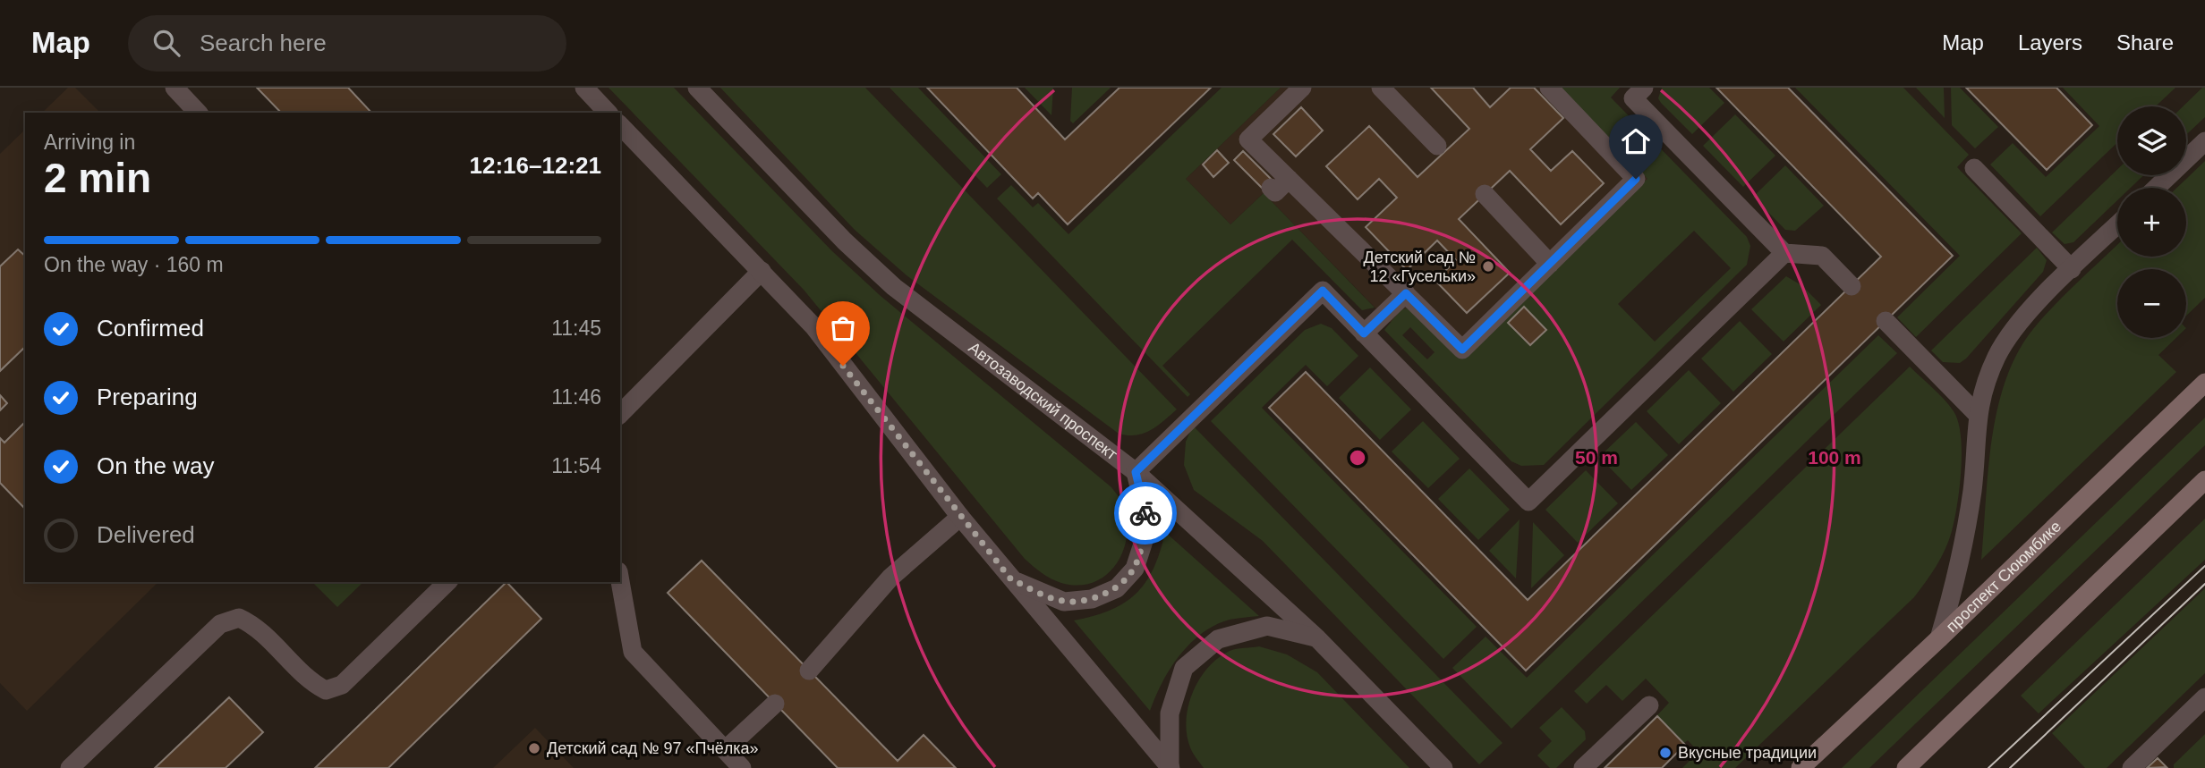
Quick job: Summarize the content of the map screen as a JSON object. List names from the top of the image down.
{
  "streets": {
    "main road": ["проспект Сююмбике"],
    "street": ["Автозаводский проспект"]
  },
  "places": ["Детский сад № 12 «Гусельки»", "Детский сад № 97 «Пчёлка»", "Вкусные традиции"],
  "page": {
    "header": "Map",
    "search": "Search here",
    "nav": ["Map", "Layers", "Share"],
    "map_buttons": ["+", "−"],
    "heading": ["2 min", "Arriving in", "12:16–12:21"],
    "bar": "On the way · 160 m",
    "list": [
      ["Confirmed", "11:45"],
      ["Preparing", "11:46"],
      ["On the way", "11:54"],
      "Delivered"
    ]
  },
  "rings": ["50 m", "100 m"]
}
